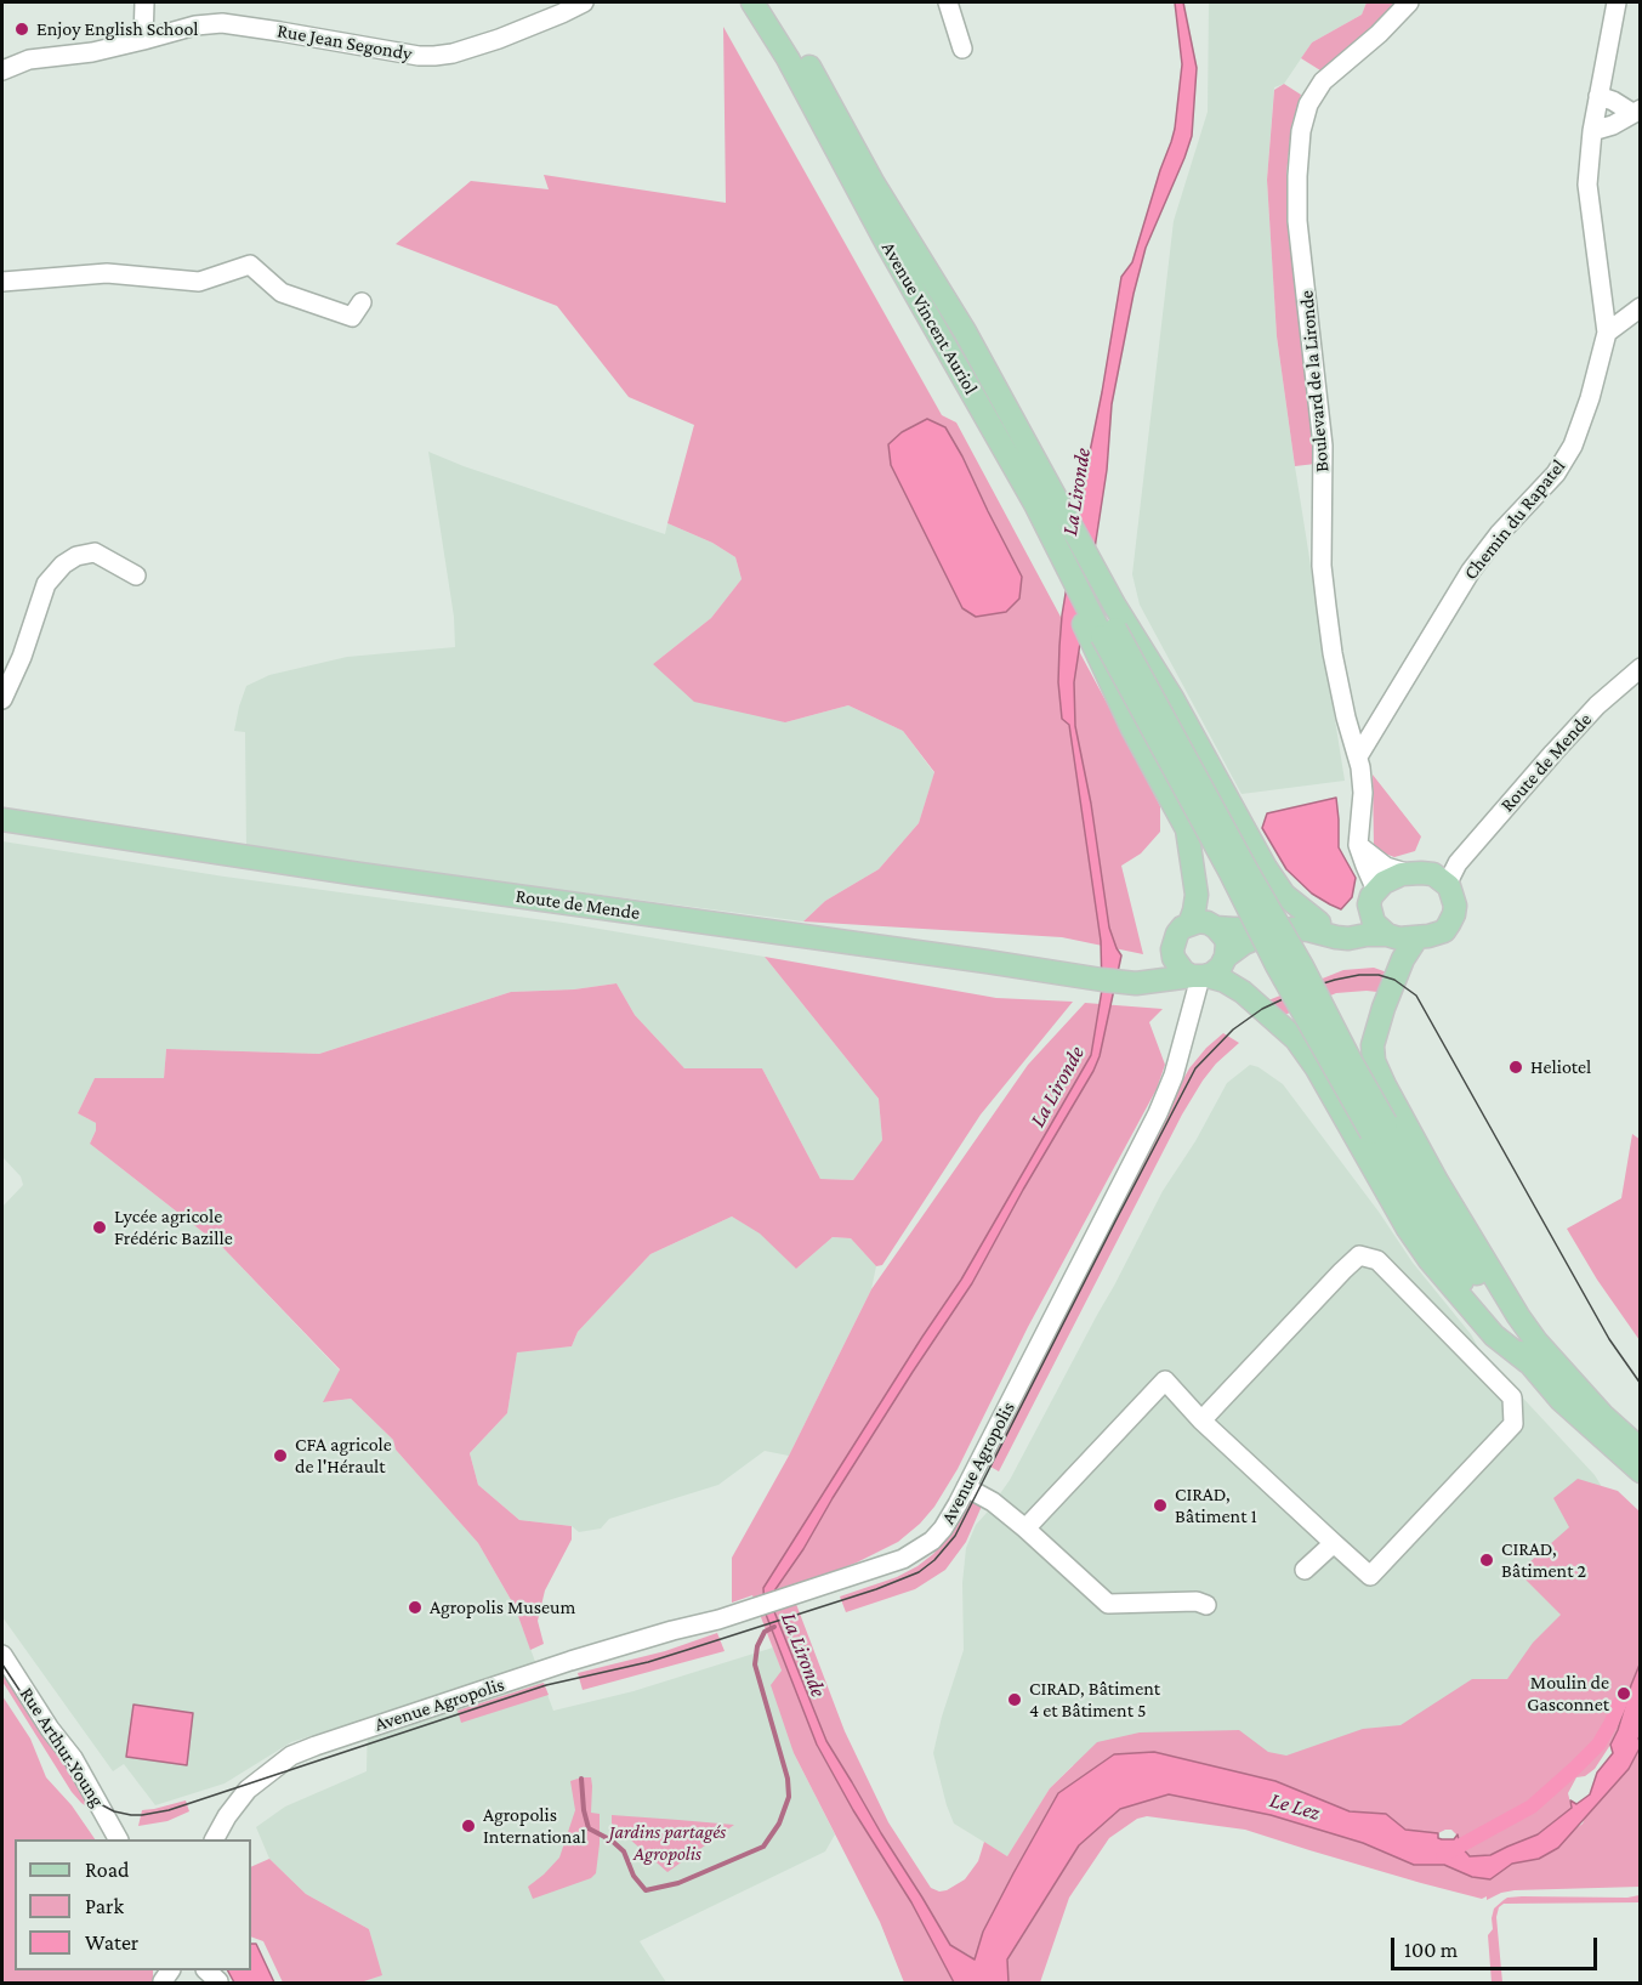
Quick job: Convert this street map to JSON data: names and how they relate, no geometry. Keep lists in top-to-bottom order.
{
  "streets": {
    "main road": ["Avenue Vincent Auriol", "Route de Mende"],
    "street": [
      "Rue Jean Segondy",
      "Boulevard de la Lironde",
      "Chemin du Rapatel",
      "Avenue Agropolis",
      "Rue Arthur Young"
    ]
  },
  "crossings": [
    ["Boulevard de la Lironde", "Chemin du Rapatel"],
    ["Boulevard de la Lironde", "Route de Mende"],
    ["Route de Mende", "Avenue Agropolis"]
  ],
  "water": ["La Lironde", "Le Lez"],
  "parks": ["Jardins partagés Agropolis"],
  "places": [
    "Enjoy English School",
    "Heliotel",
    "Lycée agricole Frédéric Bazille",
    "CFA agricole de l'Hérault",
    "CIRAD, Bâtiment 1",
    "CIRAD, Bâtiment 2",
    "Agropolis Museum",
    "Moulin de Gasconnet",
    "CIRAD, Bâtiment 4 et Bâtiment 5",
    "Agropolis International"
  ],
  "legend": ["Road", "Park", "Water"],
  "scale_bar": "100 m"
}
